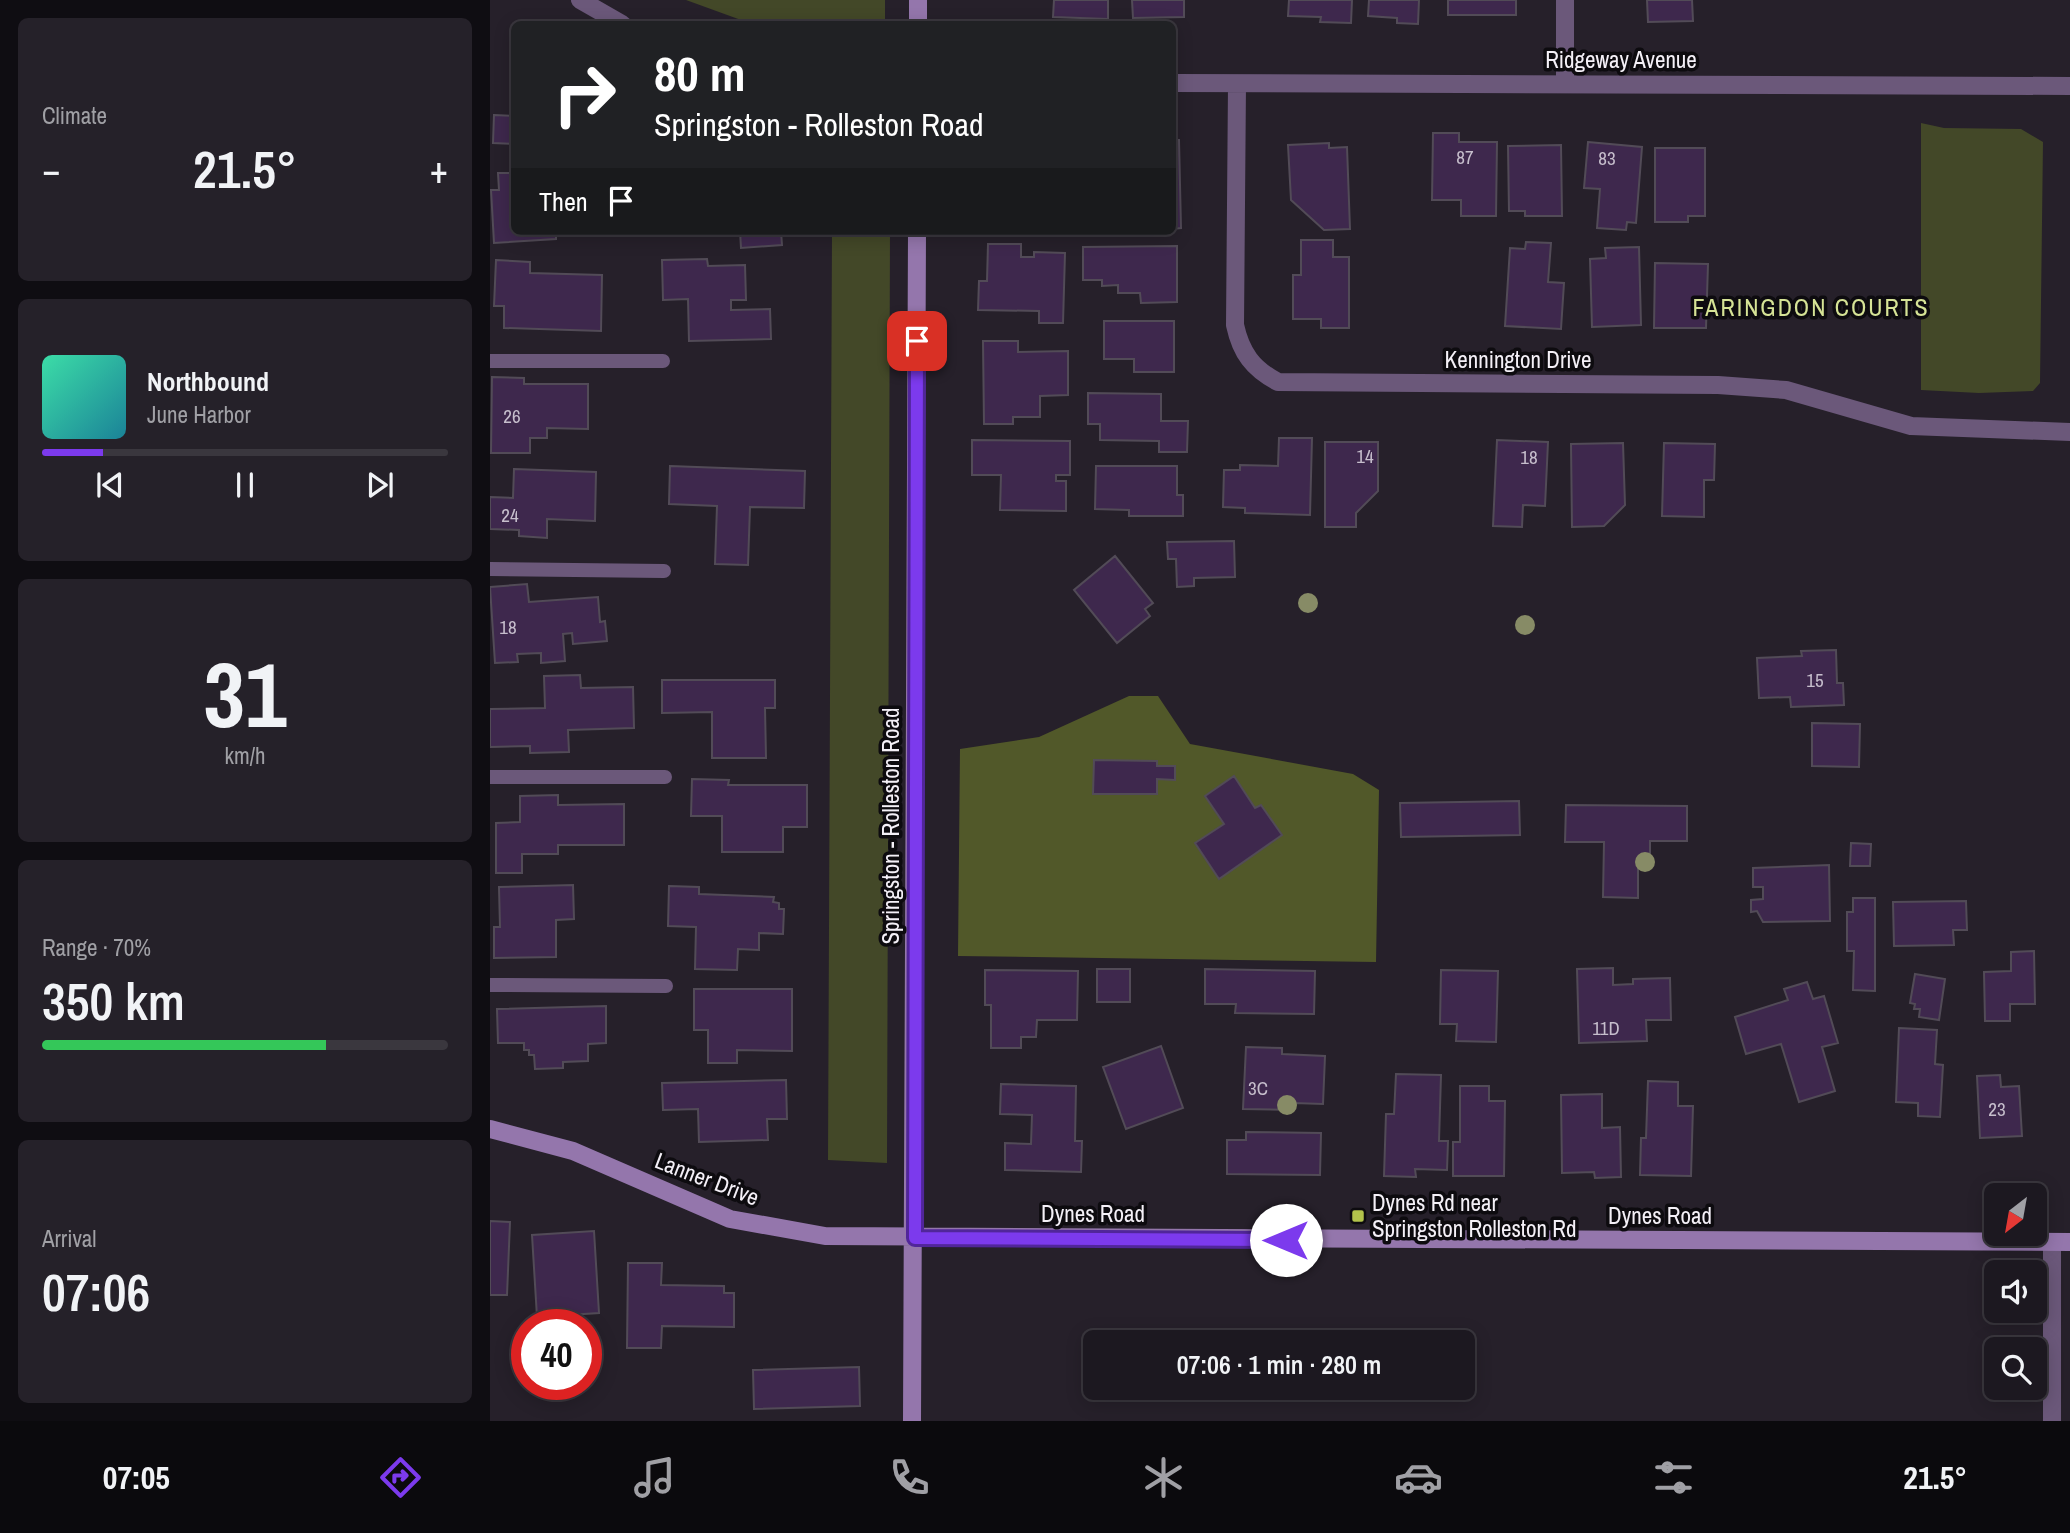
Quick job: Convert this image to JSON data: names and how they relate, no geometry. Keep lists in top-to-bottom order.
{
  "streets": {
    "street": [
      "Ridgeway Avenue",
      "Kennington Drive",
      "Springston - Rolleston Road",
      "Lanner Drive",
      "Dynes Road"
    ]
  },
  "crossings": [
    ["Ridgeway Avenue", "Kennington Drive"],
    ["Springston - Rolleston Road", "Lanner Drive"],
    ["Springston - Rolleston Road", "Dynes Road"],
    ["Lanner Drive", "Dynes Road"]
  ],
  "districts": ["FARINGDON COURTS"],
  "places": {
    "transit": ["Dynes Rd near Springston Rolleston Rd"]
  },
  "house_numbers": [
    "87",
    "83",
    "26",
    "14",
    "18",
    "24",
    "18",
    "15",
    "11D",
    "3C",
    "23"
  ],
  "north": "bottom left",
  "page": {
    "tile": [
      "Climate",
      ["31", "km/h"],
      ["Range · 70%", "350 km"],
      ["Arrival", "07:06"]
    ],
    "turn": ["80 m", "Springston - Rolleston Road"],
    "heat": ["−", "21.5°", "+"],
    "then": "Then",
    "song": ["Northbound", "June Harbor"],
    "limit": "40",
    "trip": "07:06 · 1 min · 280 m",
    "tabs": ["07:05", "21.5°"]
  }
}
